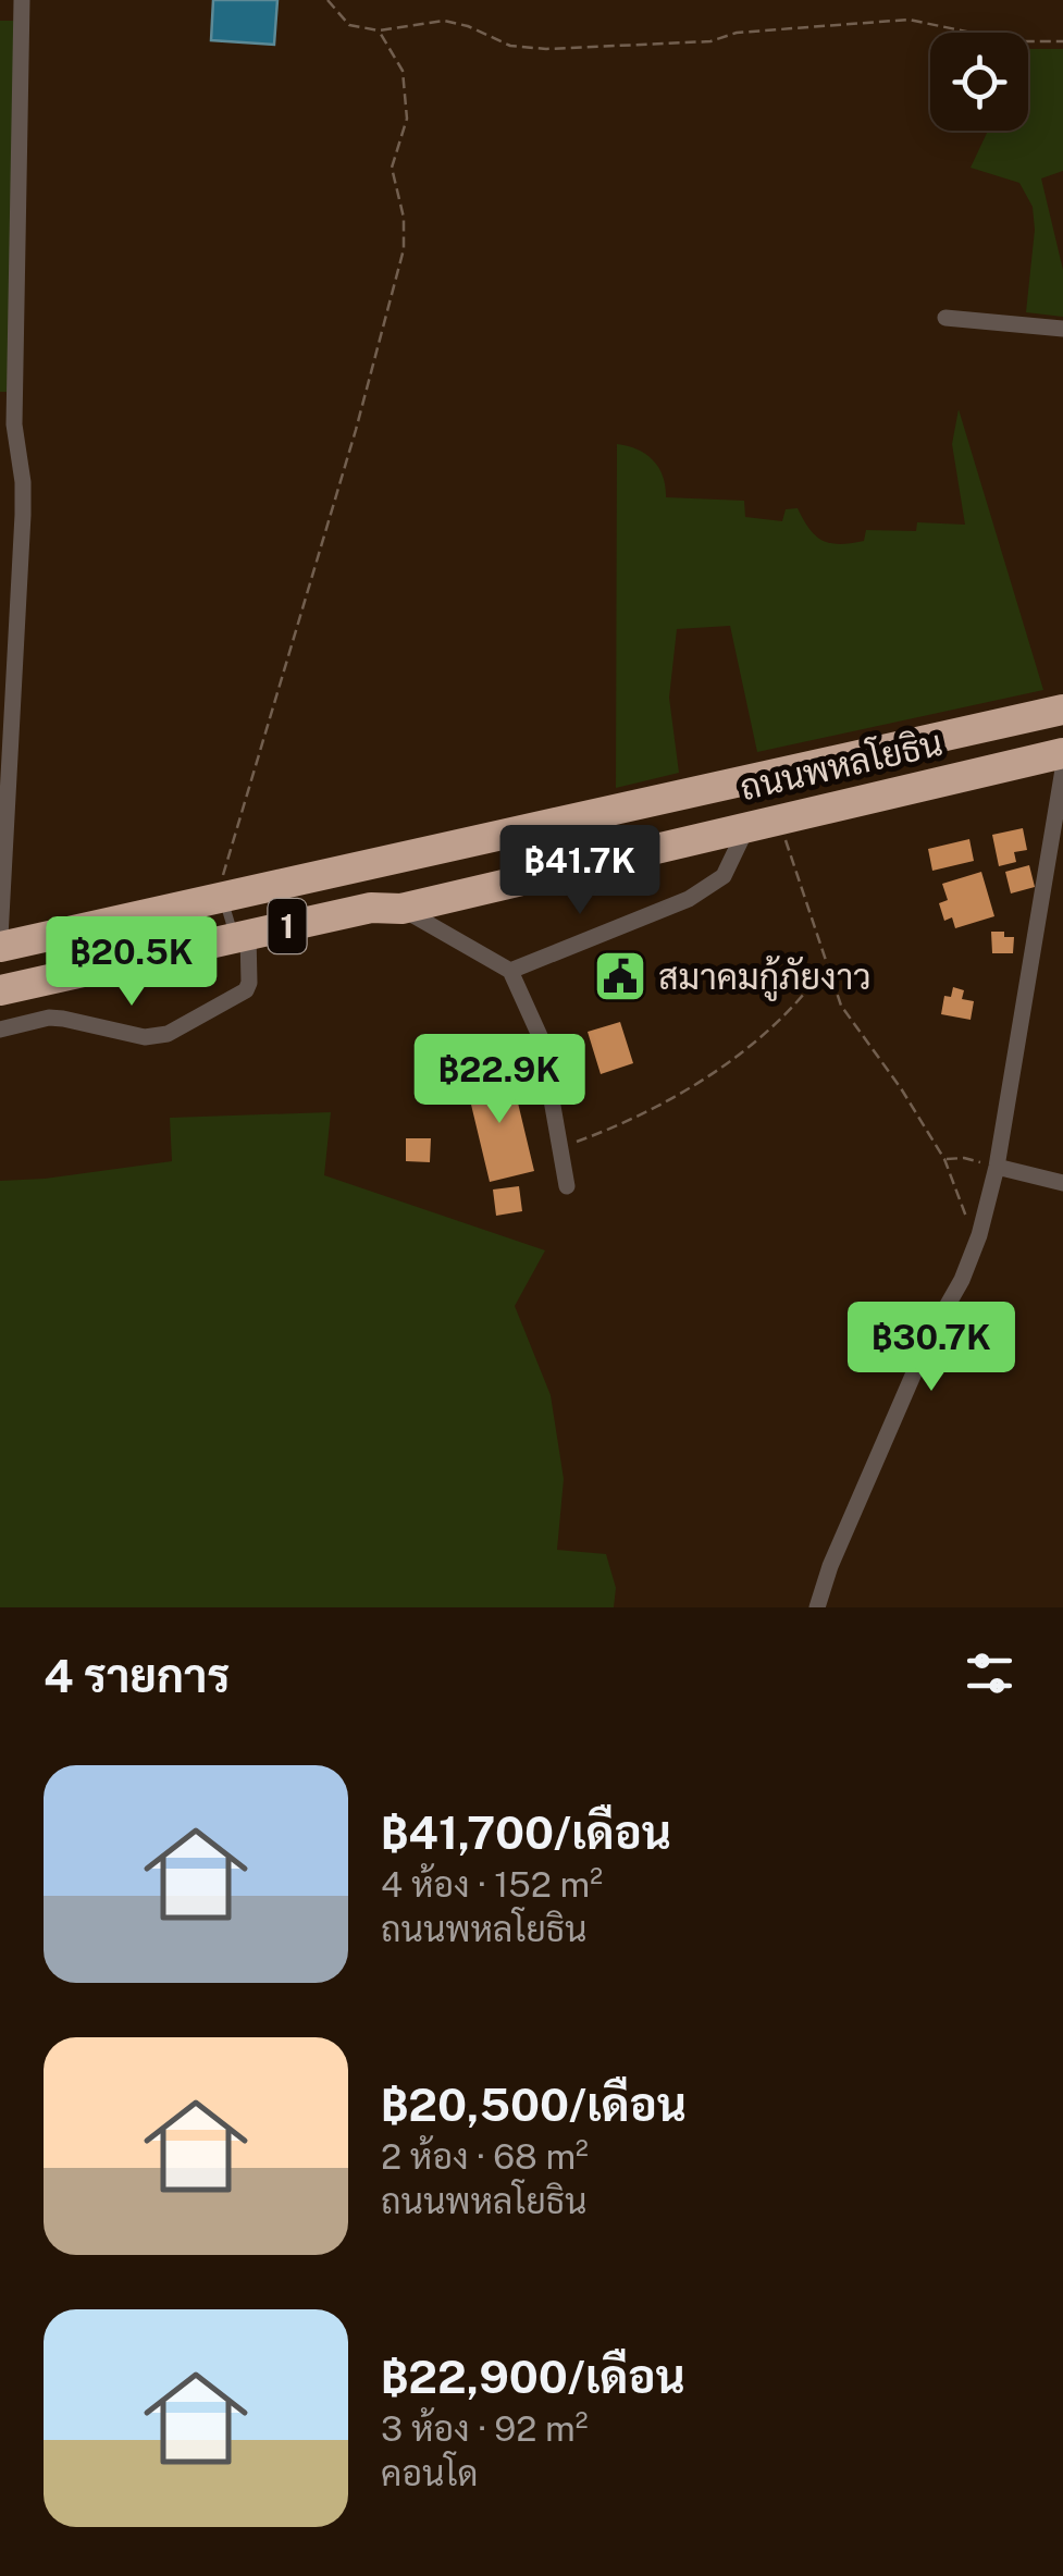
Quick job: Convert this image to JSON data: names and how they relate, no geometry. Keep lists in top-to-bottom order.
{
  "streets": {
    "highway": ["ถนนพหลโยธิน", "1"]
  },
  "places": {
    "public building": ["สมาคมกู้ภัยงาว"]
  },
  "page": {
    "price": [
      "฿41.7K",
      "฿20.5K",
      "฿22.9K",
      "฿30.7K"
    ],
    "heading": "4 รายการ",
    "list": [
      {
        "name": "฿41,700/เดือน",
        "note": "4 ห้อง · 152 m² · ถนนพหลโยธิน"
      },
      {
        "name": "฿20,500/เดือน",
        "note": "2 ห้อง · 68 m² · ถนนพหลโยธิน"
      },
      {
        "name": "฿22,900/เดือน",
        "note": "3 ห้อง · 92 m² · คอนโด"
      }
    ]
  }
}
